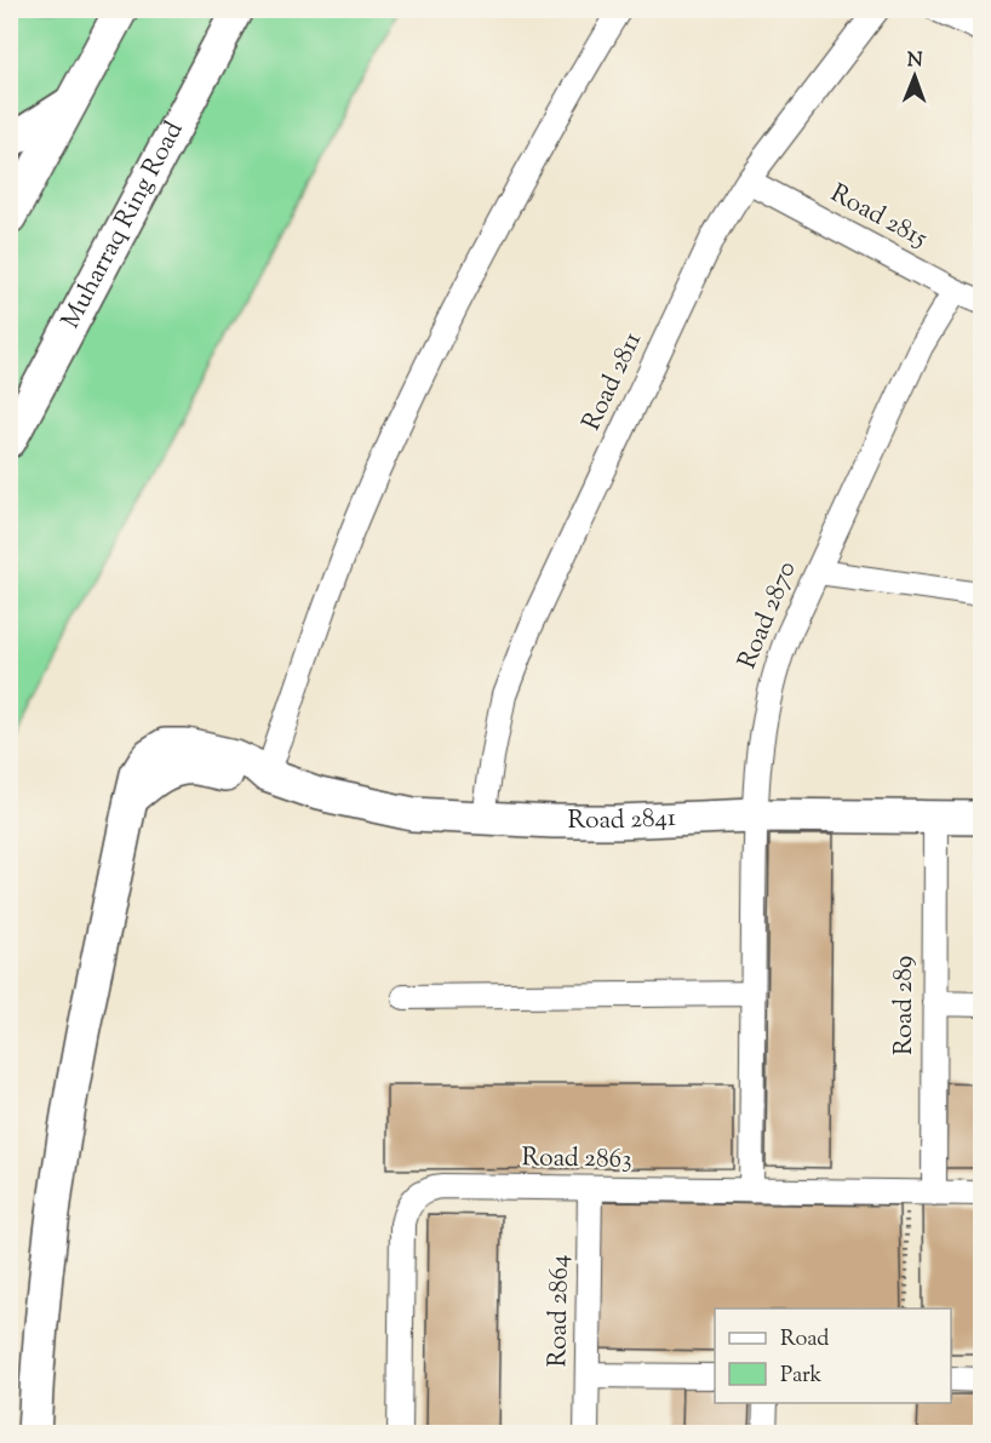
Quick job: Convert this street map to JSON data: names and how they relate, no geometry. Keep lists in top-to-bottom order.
{
  "streets": {
    "street": [
      "Road 2815",
      "Muharraq Ring Road",
      "Road 2811",
      "Road 2870",
      "Road 2841",
      "Road 289",
      "Road 2863",
      "Road 2864"
    ]
  },
  "crossings": [
    ["Road 2815", "Road 2811"],
    ["Road 2815", "Road 2870"],
    ["Road 2811", "Road 2841"],
    ["Road 2870", "Road 2841"],
    ["Road 2870", "Road 2863"],
    ["Road 2841", "Road 289"],
    ["Road 289", "Road 2863"],
    ["Road 2863", "Road 2864"]
  ],
  "legend": ["Road", "Park"],
  "north": "top"
}
